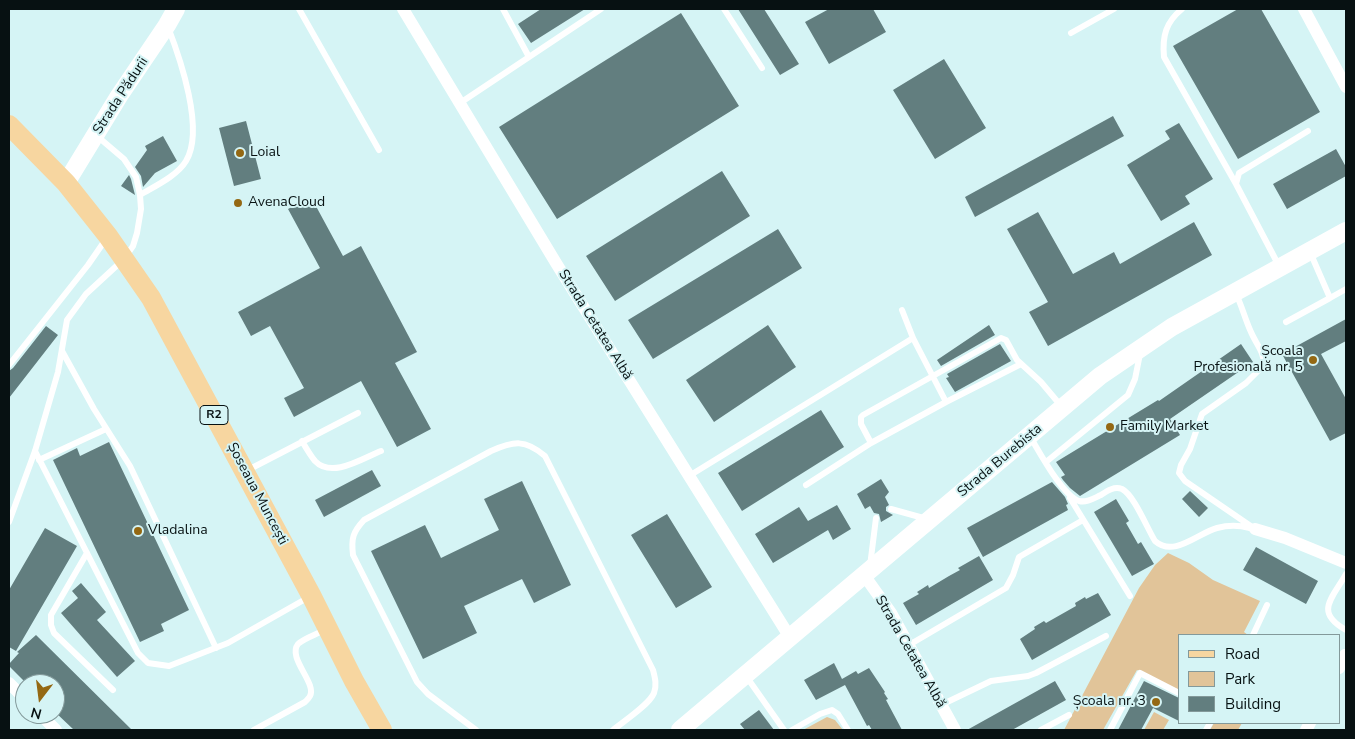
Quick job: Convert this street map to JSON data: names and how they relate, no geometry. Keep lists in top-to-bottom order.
{
  "streets": {
    "main road": [
      "Strada Pădurii",
      "R2",
      "Strada Burebista",
      "Șoseaua Muncești"
    ],
    "street": ["Strada Cetatea Albă"]
  },
  "crossings": [
    ["Strada Pădurii", "Șoseaua Muncești"],
    ["Strada Cetatea Albă", "Strada Burebista"]
  ],
  "places": [
    "Loial",
    "AvenaCloud",
    "Școala Profesională nr. 5",
    "Family Market",
    "Vladalina",
    "Școala nr. 3"
  ],
  "legend": ["Road", "Park", "Building"],
  "north": "bottom"
}
